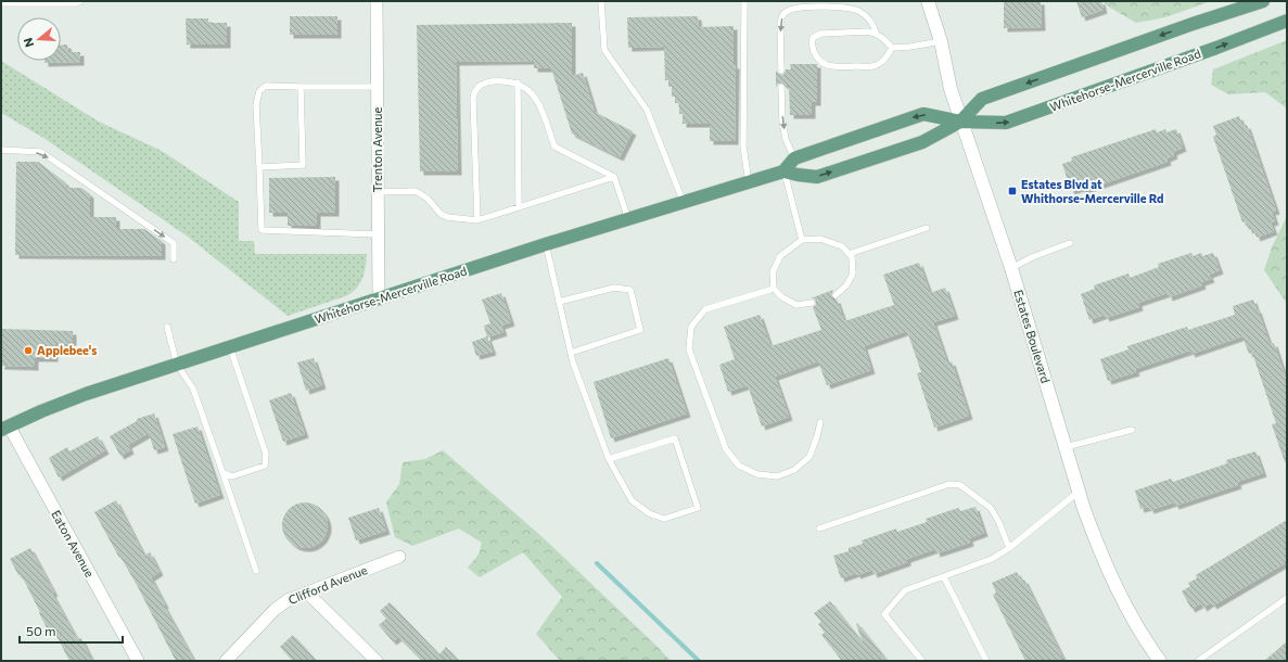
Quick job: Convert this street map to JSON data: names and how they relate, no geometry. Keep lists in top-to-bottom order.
{
  "streets": {
    "main road": ["Whitehorse-Mercerville Road"],
    "street": [
      "Trenton Avenue",
      "Estates Boulevard",
      "Eaton Avenue",
      "Clifford Avenue"
    ]
  },
  "crossings": [
    ["Whitehorse-Mercerville Road", "Trenton Avenue"],
    ["Whitehorse-Mercerville Road", "Estates Boulevard"],
    ["Whitehorse-Mercerville Road", "Eaton Avenue"]
  ],
  "places": {
    "transit": ["Estates Blvd at Whithorse-Mercerville Rd"],
    "other": ["Applebee's"]
  },
  "scale_bar": "50 m",
  "north": "left"
}
